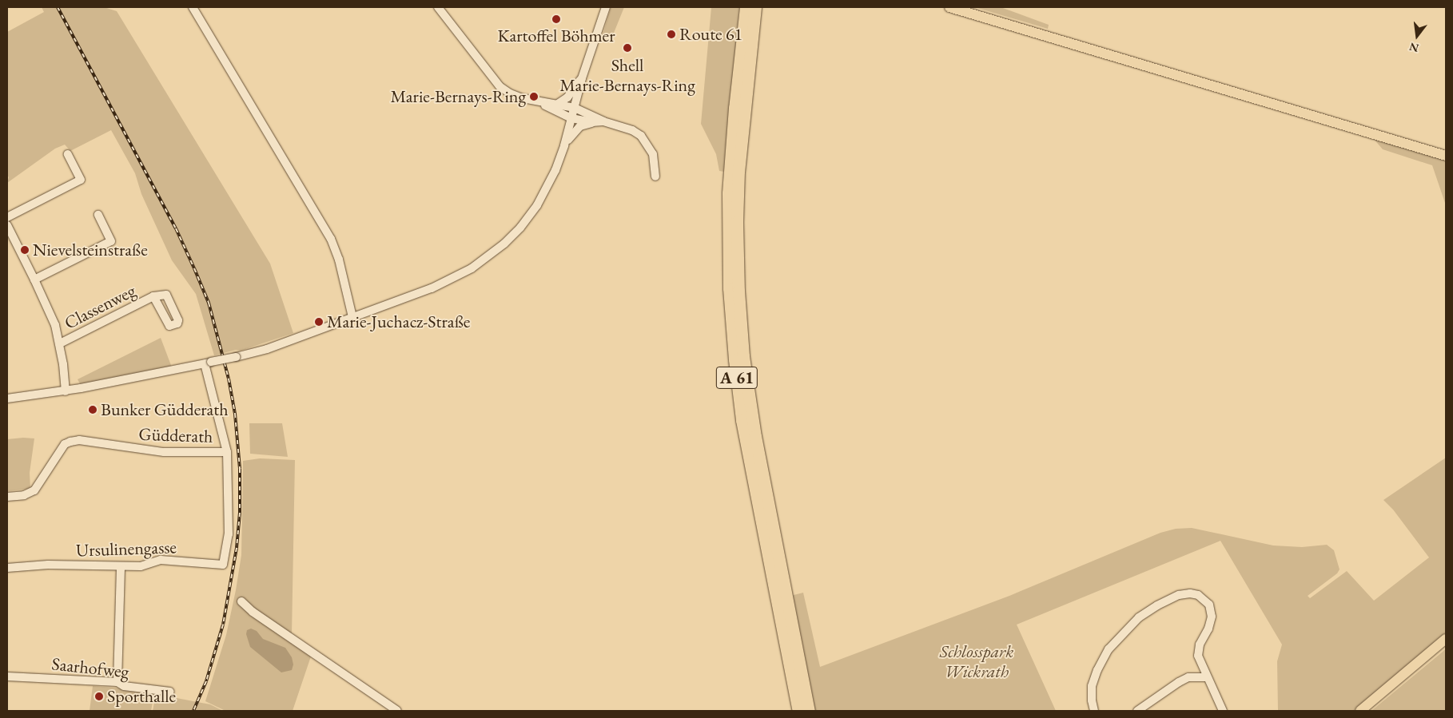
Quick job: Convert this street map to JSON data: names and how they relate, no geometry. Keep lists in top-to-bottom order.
{
  "streets": {
    "highway": ["A 61"],
    "street": [
      "Classenweg",
      "Güdderath",
      "Ursulinengasse",
      "Saarhofweg"
    ]
  },
  "crossings": [
    ["Güdderath", "Ursulinengasse"]
  ],
  "parks": ["Schlosspark Wickrath"],
  "places": [
    "Kartoffel Böhmer",
    "Route 61",
    "Shell Marie-Bernays-Ring",
    "Marie-Bernays-Ring",
    "Nievelsteinstraße",
    "Marie-Juchacz-Straße",
    "Bunker Güdderath",
    "Sporthalle"
  ],
  "north": "bottom"
}
